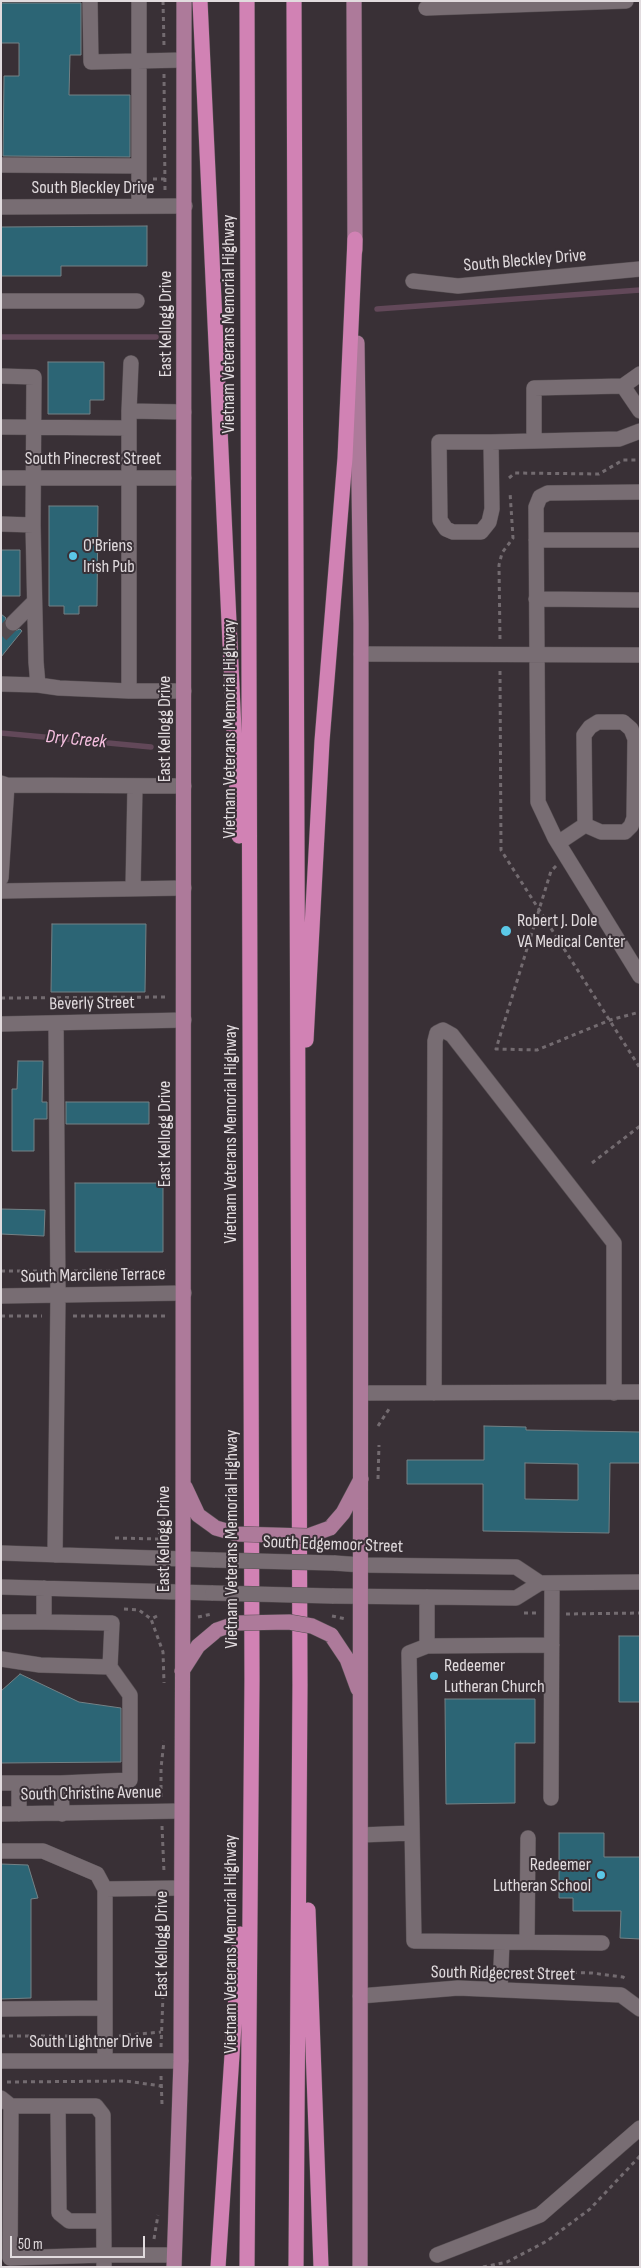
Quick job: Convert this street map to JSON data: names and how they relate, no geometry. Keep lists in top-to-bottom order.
{
  "streets": {
    "highway": ["Vietnam Veterans Memorial Highway"],
    "main road": ["East Kellogg Drive"],
    "street": [
      "South Bleckley Drive",
      "South Pinecrest Street",
      "Beverly Street",
      "South Marcilene Terrace",
      "South Edgemoor Street",
      "South Christine Avenue",
      "South Ridgecrest Street",
      "South Lightner Drive"
    ]
  },
  "crossings": [
    ["South Bleckley Drive", "East Kellogg Drive"],
    ["East Kellogg Drive", "South Pinecrest Street"],
    ["East Kellogg Drive", "Beverly Street"],
    ["East Kellogg Drive", "South Marcilene Terrace"],
    ["East Kellogg Drive", "South Edgemoor Street"],
    ["East Kellogg Drive", "South Christine Avenue"],
    ["East Kellogg Drive", "South Lightner Drive"]
  ],
  "water": ["Dry Creek"],
  "places": [
    "O'Briens Irish Pub",
    "Robert J. Dole VA Medical Center",
    "Redeemer Lutheran Church",
    "Redeemer Lutheran School"
  ],
  "scale_bar": "50 m"
}
